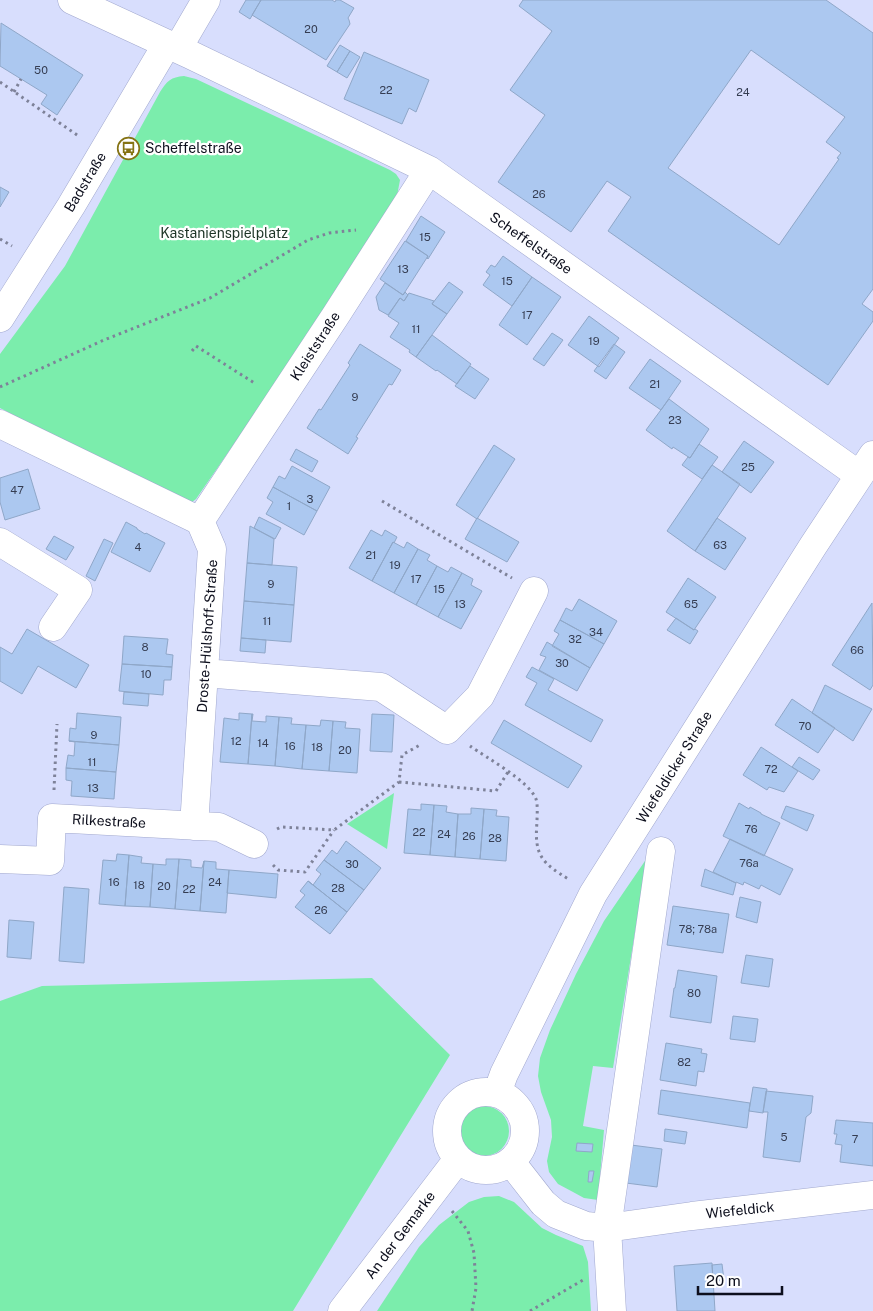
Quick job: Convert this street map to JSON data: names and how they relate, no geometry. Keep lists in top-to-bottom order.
{
  "streets": {
    "street": [
      "Badstraße",
      "Scheffelstraße",
      "Kleiststraße",
      "Droste-Hülshoff-Straße",
      "Wiefeldicker Straße",
      "Rilkestraße",
      "Wiefeldick",
      "An der Gemarke"
    ]
  },
  "crossings": [
    ["Badstraße", "Scheffelstraße"],
    ["Scheffelstraße", "Kleiststraße"],
    ["Scheffelstraße", "Wiefeldicker Straße"],
    ["Kleiststraße", "Droste-Hülshoff-Straße"],
    ["Droste-Hülshoff-Straße", "Rilkestraße"],
    ["Wiefeldicker Straße", "An der Gemarke"]
  ],
  "parks": ["Kastanienspielplatz"],
  "places": {
    "bus stop": ["Scheffelstraße"]
  },
  "house_numbers": [
    "20",
    "50",
    "22",
    "24",
    "26",
    "15",
    "13",
    "15",
    "17",
    "11",
    "19",
    "21",
    "9",
    "23",
    "25",
    "47",
    "3",
    "1",
    "63",
    "4",
    "21",
    "19",
    "17",
    "9",
    "15",
    "13",
    "65",
    "11",
    "34",
    "32",
    "8",
    "66",
    "30",
    "10",
    "70",
    "9",
    "12",
    "14",
    "16",
    "18",
    "20",
    "11",
    "72",
    "13",
    "76",
    "22",
    "24",
    "26",
    "28",
    "76a",
    "30",
    "16",
    "24",
    "18",
    "20",
    "28",
    "22",
    "26",
    "78; 78a",
    "80",
    "82",
    "5",
    "7"
  ],
  "scale_bar": "20 m"
}
